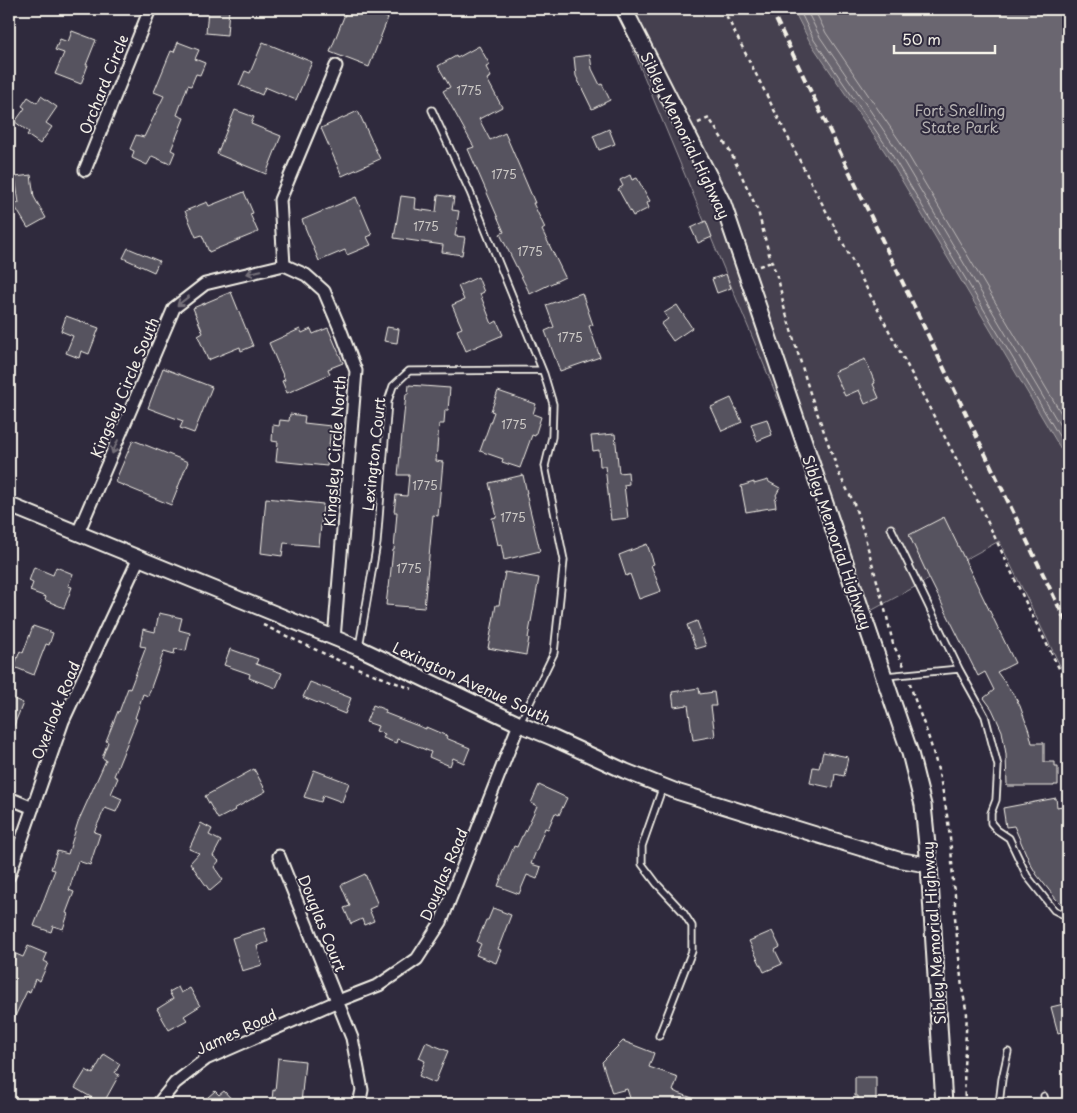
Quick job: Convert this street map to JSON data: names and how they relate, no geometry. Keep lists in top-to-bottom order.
{
  "streets": {
    "main road": ["Sibley Memorial Highway"],
    "street": [
      "Orchard Circle",
      "Kingsley Circle South",
      "Kingsley Circle North",
      "Lexington Avenue South",
      "Overlook Road",
      "Douglas Road",
      "Douglas Court",
      "James Road"
    ],
    "lane": ["Lexington Court"]
  },
  "crossings": [
    ["Sibley Memorial Highway", "Lexington Avenue South"],
    ["Kingsley Circle South", "Kingsley Circle North"],
    ["Kingsley Circle South", "Lexington Avenue South"],
    ["Kingsley Circle North", "Lexington Avenue South"],
    ["Lexington Court", "Lexington Avenue South"],
    ["Lexington Avenue South", "Overlook Road"],
    ["Lexington Avenue South", "Douglas Road"],
    ["Douglas Road", "Douglas Court"],
    ["Douglas Road", "James Road"],
    ["Douglas Court", "James Road"]
  ],
  "one_way": ["Kingsley Circle South"],
  "parks": ["Fort Snelling State Park"],
  "house_numbers": [
    "1775",
    "1775",
    "1775",
    "1775",
    "1775",
    "1775",
    "1775",
    "1775",
    "1775"
  ],
  "scale_bar": "50 m"
}
